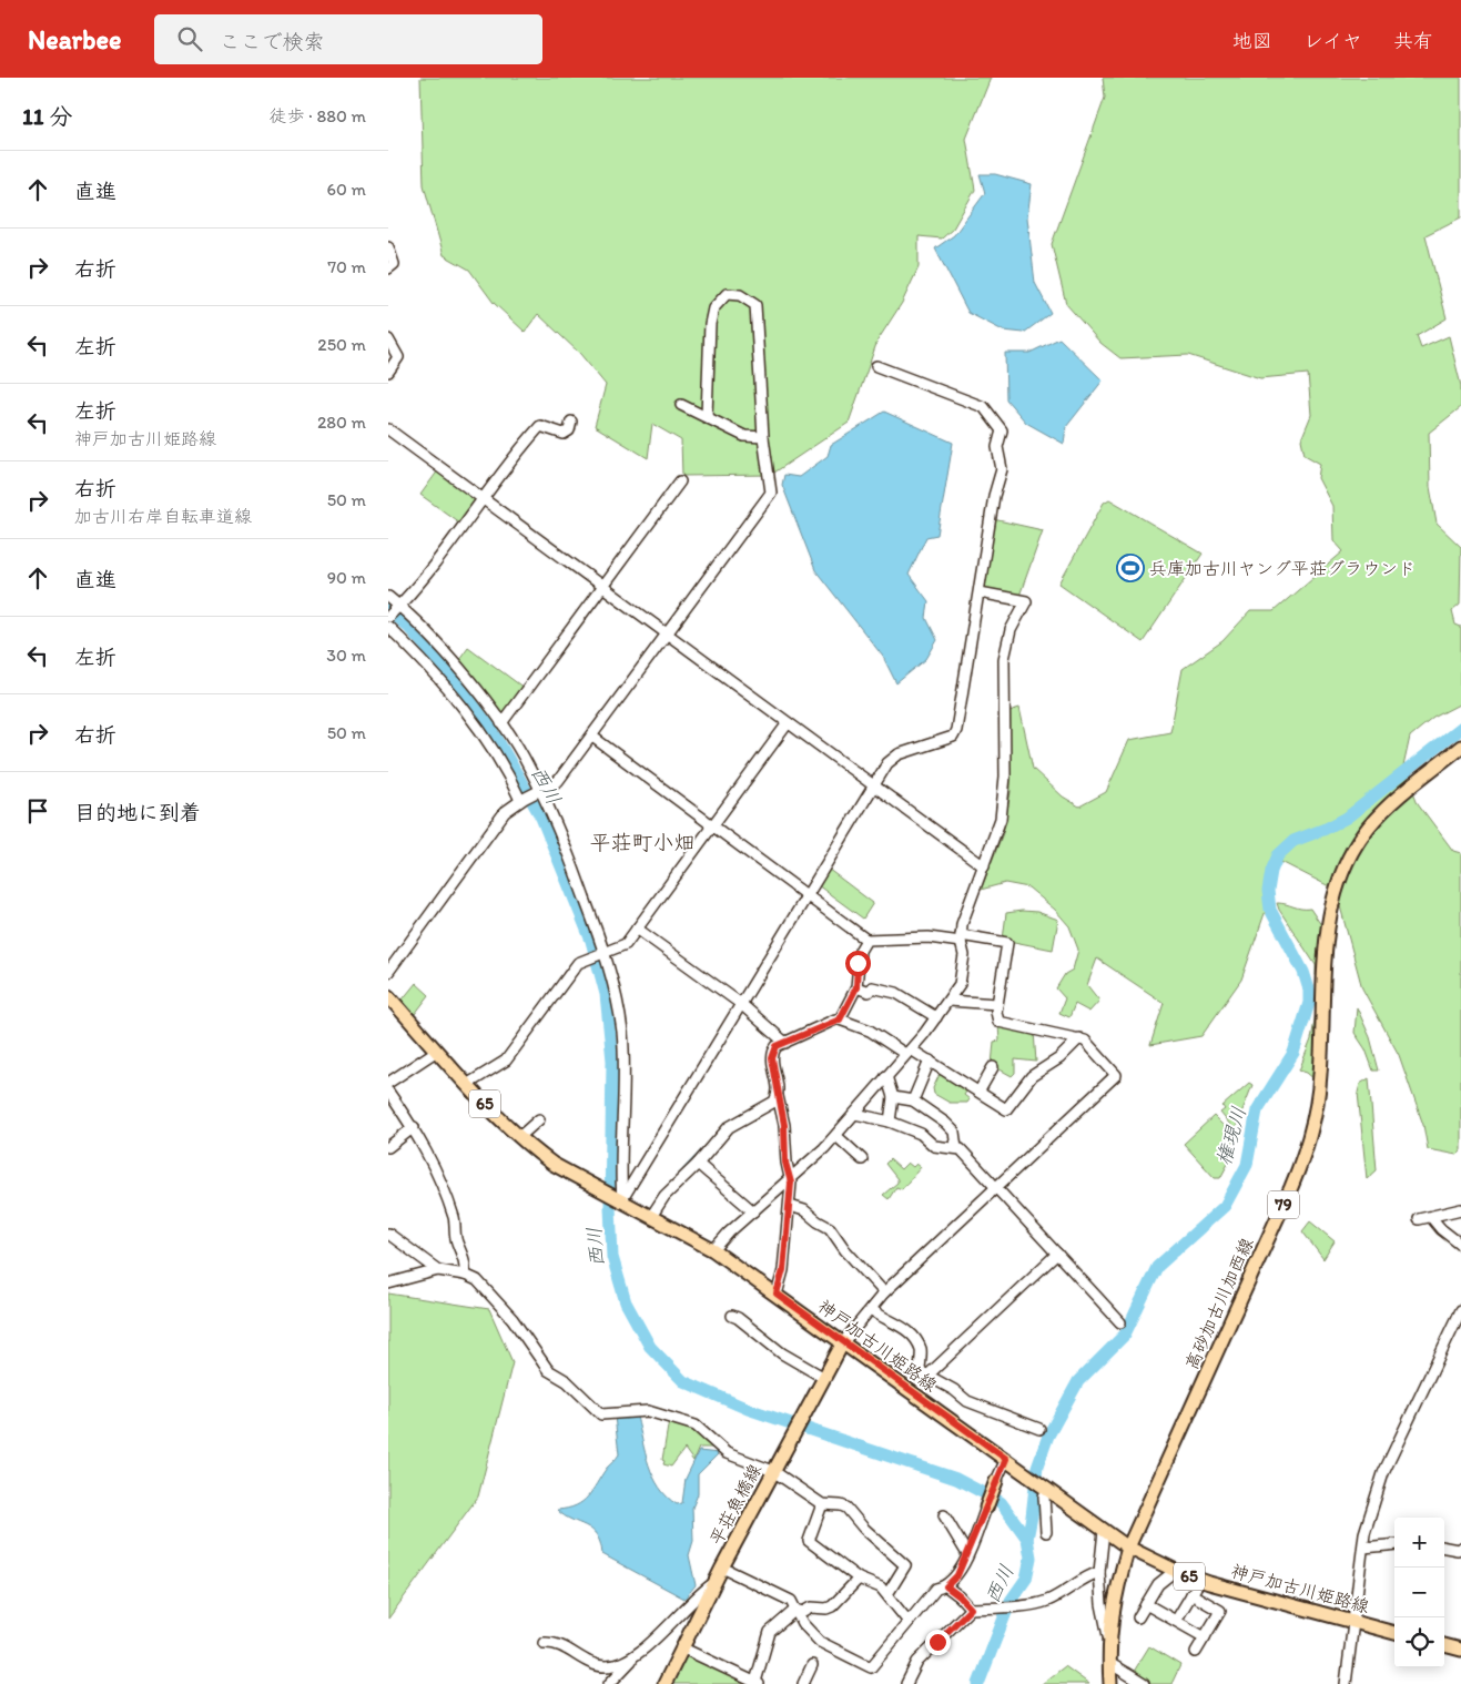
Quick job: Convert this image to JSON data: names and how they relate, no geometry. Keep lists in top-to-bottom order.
{
  "streets": {
    "main road": [
      "65",
      "79",
      "高砂加古川加西線",
      "神戸加古川姫路線",
      "平荘魚橋線"
    ]
  },
  "crossings": [
    ["高砂加古川加西線", "神戸加古川姫路線"],
    ["神戸加古川姫路線", "平荘魚橋線"]
  ],
  "districts": ["平荘町小畑"],
  "water": ["西川", "権現川"],
  "places": {
    "sports": ["兵庫加古川ヤング平荘グラウンド"]
  },
  "page": {
    "header": "Nearbee",
    "search": "ここで検索",
    "nav": ["地図", "レイヤ", "共有"],
    "heading": ["11 分", "徒歩 · 880 m"],
    "list": [
      ["直進", "60 m"],
      ["右折", "70 m"],
      ["左折", "250 m"],
      ["左折", "神戸加古川姫路線", "280 m"],
      ["右折", "加古川右岸自転車道線", "50 m"],
      ["直進", "90 m"],
      ["左折", "30 m"],
      ["右折", "50 m"],
      "目的地に到着"
    ],
    "map_buttons": ["+", "−"]
  }
}
